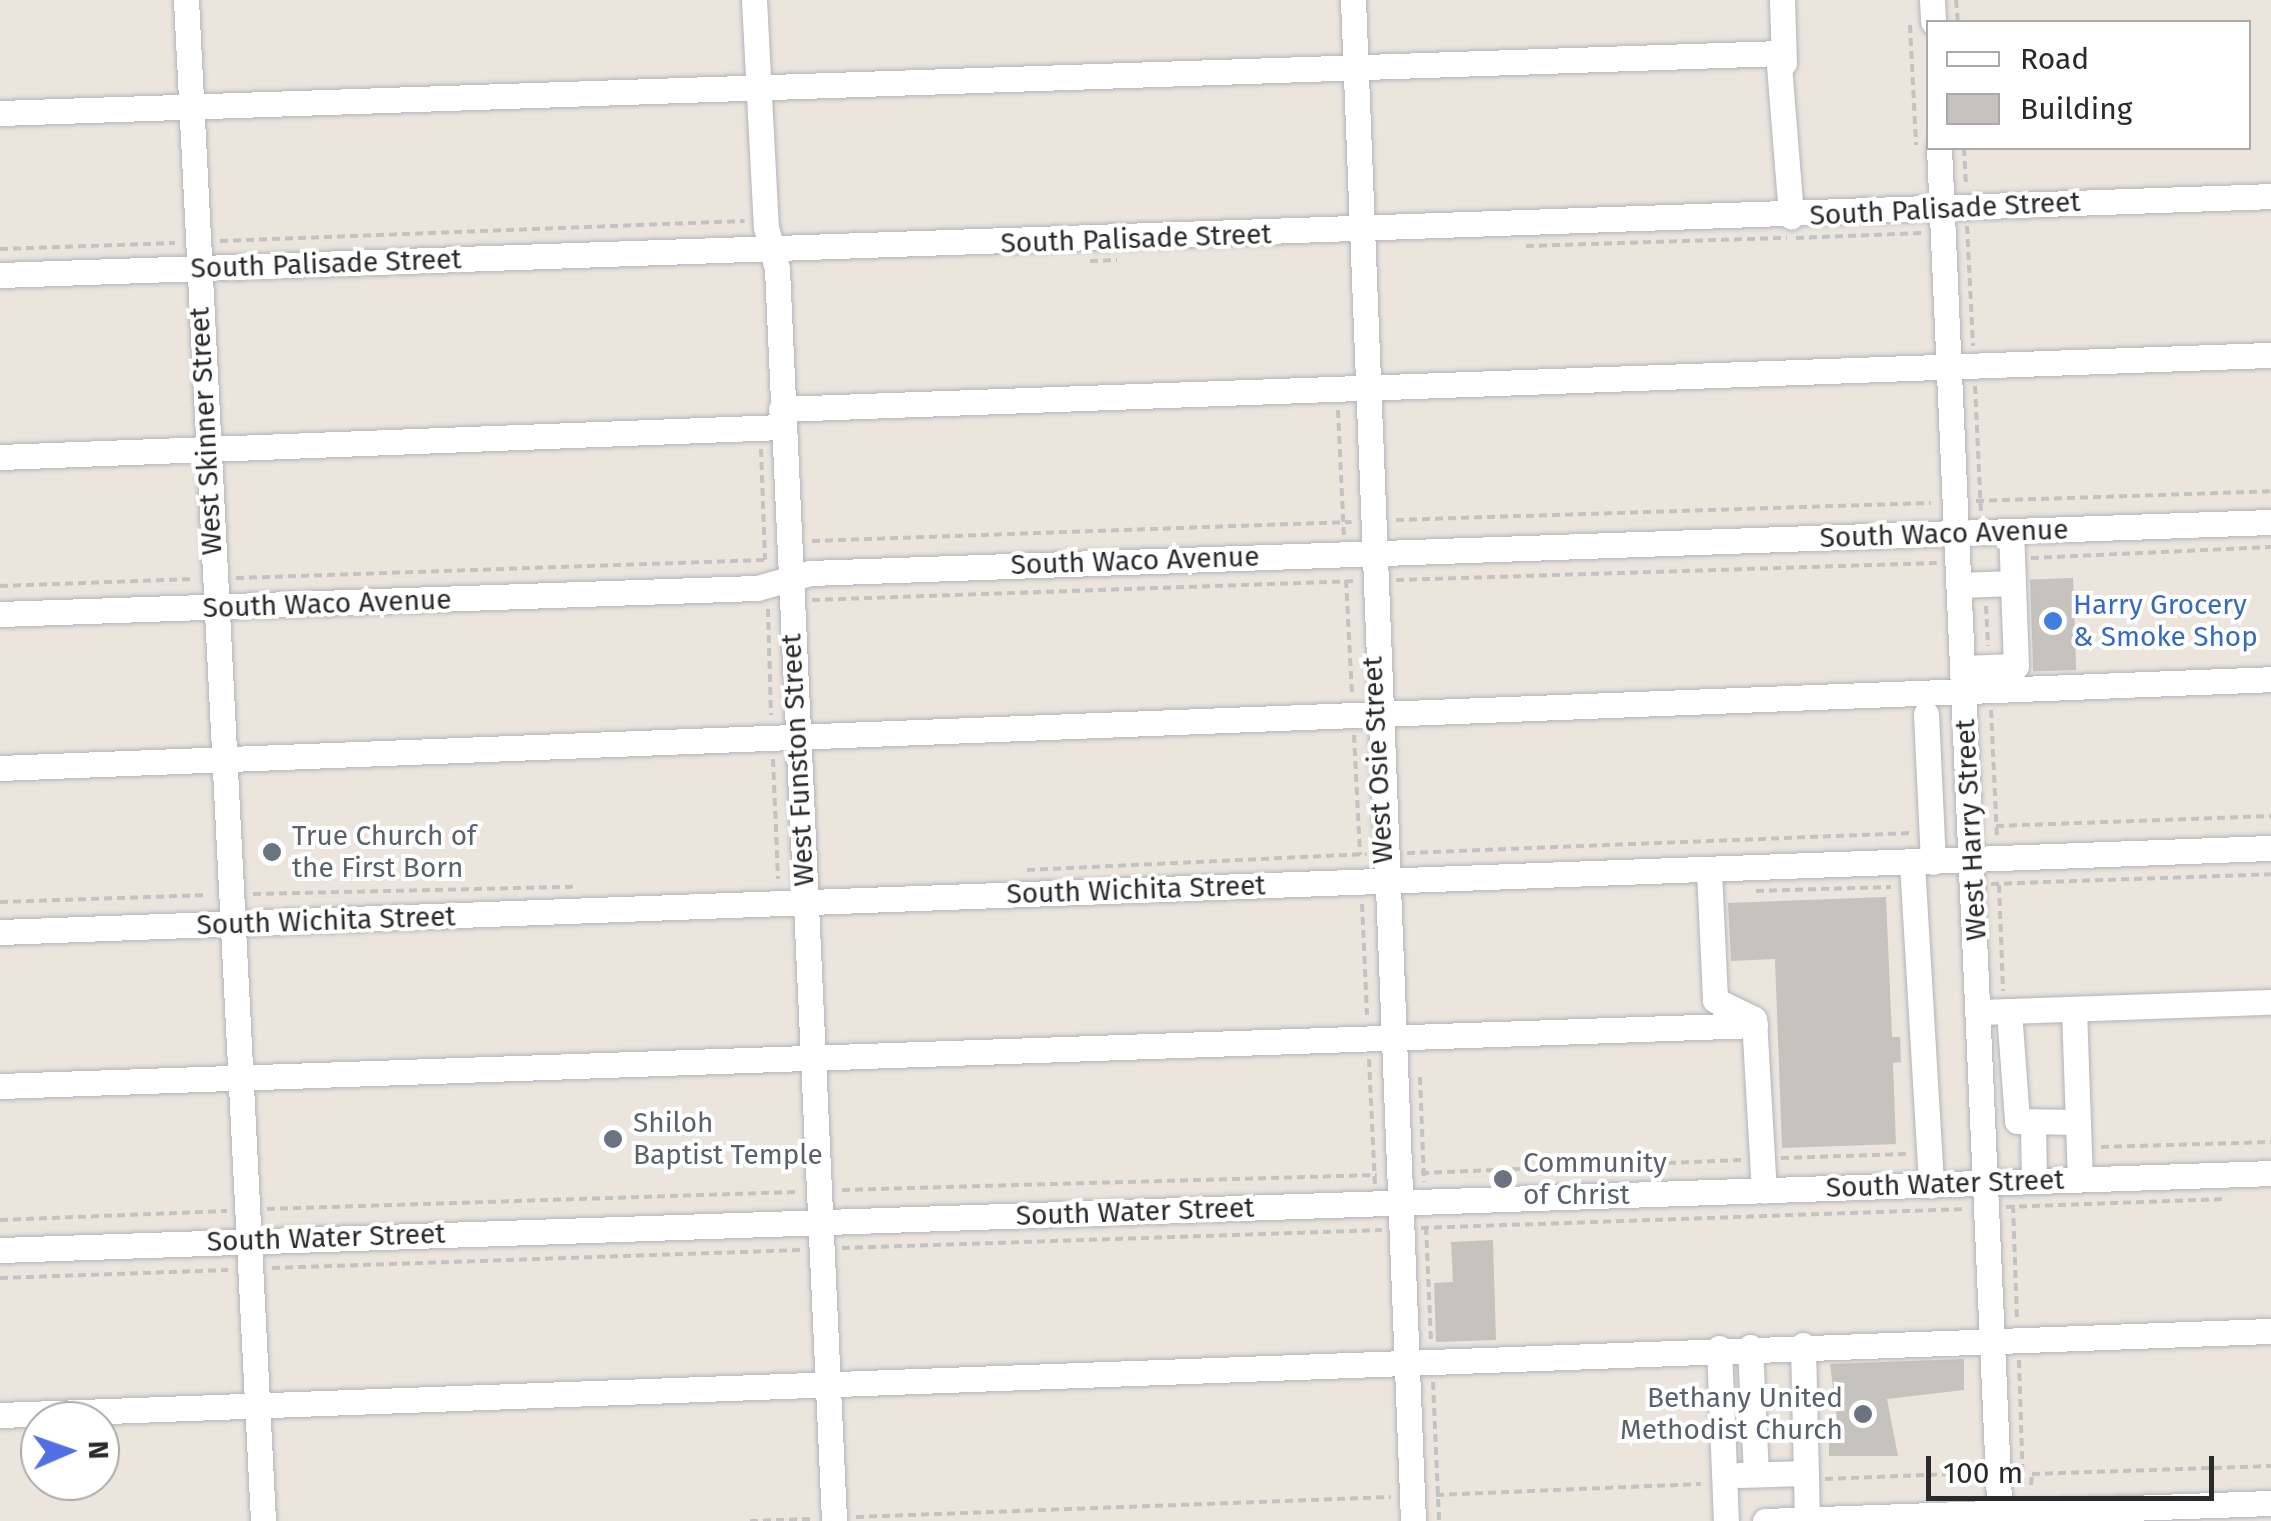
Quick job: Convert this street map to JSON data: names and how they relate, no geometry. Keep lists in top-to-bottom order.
{
  "streets": {
    "street": [
      "South Palisade Street",
      "West Skinner Street",
      "South Waco Avenue",
      "West Funston Street",
      "West Osie Street",
      "West Harry Street",
      "South Wichita Street",
      "South Water Street"
    ]
  },
  "crossings": [
    ["South Palisade Street", "West Skinner Street"],
    ["South Palisade Street", "West Funston Street"],
    ["South Palisade Street", "West Osie Street"],
    ["South Palisade Street", "West Harry Street"],
    ["West Skinner Street", "South Waco Avenue"],
    ["West Skinner Street", "South Wichita Street"],
    ["West Skinner Street", "South Water Street"],
    ["South Waco Avenue", "West Funston Street"],
    ["South Waco Avenue", "West Osie Street"],
    ["South Waco Avenue", "West Harry Street"],
    ["West Funston Street", "South Wichita Street"],
    ["West Funston Street", "South Water Street"],
    ["West Osie Street", "South Wichita Street"],
    ["West Osie Street", "South Water Street"],
    ["West Harry Street", "South Wichita Street"],
    ["West Harry Street", "South Water Street"]
  ],
  "places": [
    "Harry Grocery & Smoke Shop",
    "True Church of the First Born",
    "Shiloh Baptist Temple",
    "Community of Christ",
    "Bethany United Methodist Church"
  ],
  "legend": ["Road", "Building"],
  "scale_bar": "100 m",
  "north": "right"
}
